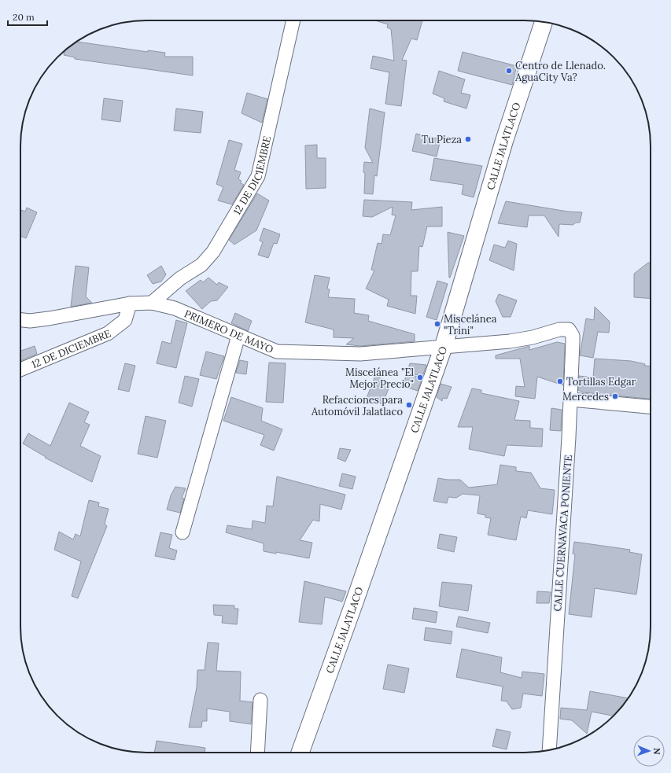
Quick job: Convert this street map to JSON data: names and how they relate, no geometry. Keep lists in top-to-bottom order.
{
  "streets": {
    "main road": ["CALLE JALATLACO"],
    "street": ["12 DE DICIEMBRE", "PRIMERO DE MAYO", "CALLE CUERNAVACA PONIENTE"]
  },
  "crossings": [
    ["CALLE JALATLACO", "PRIMERO DE MAYO"],
    ["12 DE DICIEMBRE", "PRIMERO DE MAYO"],
    ["PRIMERO DE MAYO", "CALLE CUERNAVACA PONIENTE"]
  ],
  "places": [
    "Centro de Llenado. AguaCity Va?",
    "Tu Pieza",
    "Miscelánea \"Trini\"",
    "Miscelánea \"El Mejor Precio\"",
    "Tortillas Edgar",
    "Mercedes",
    "Refacciones para Automóvil Jalatlaco"
  ],
  "scale_bar": "20 m",
  "north": "right"
}
